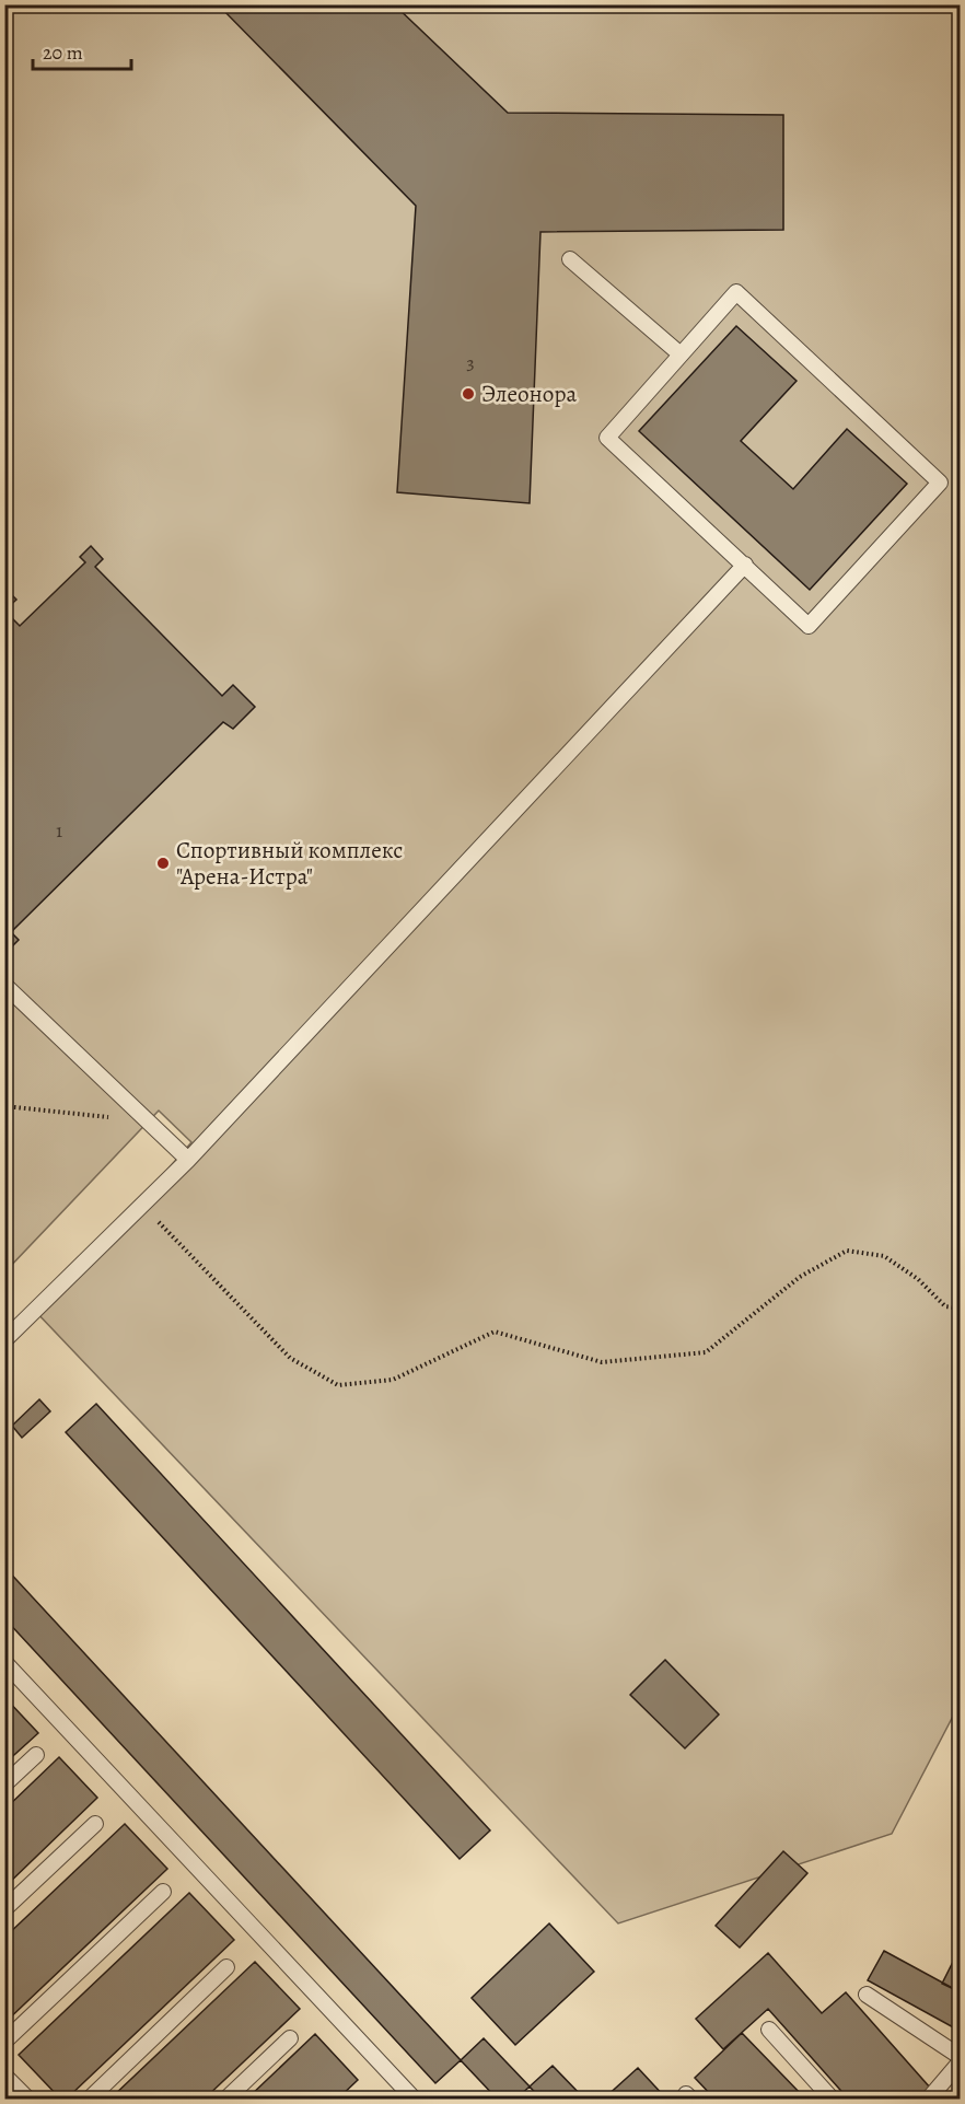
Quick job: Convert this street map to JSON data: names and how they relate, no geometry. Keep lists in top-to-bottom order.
{
  "places": ["Элеонора", "Спортивный комплекс \"Арена-Истра\""],
  "house_numbers": ["3", "1"],
  "scale_bar": "20 m"
}
